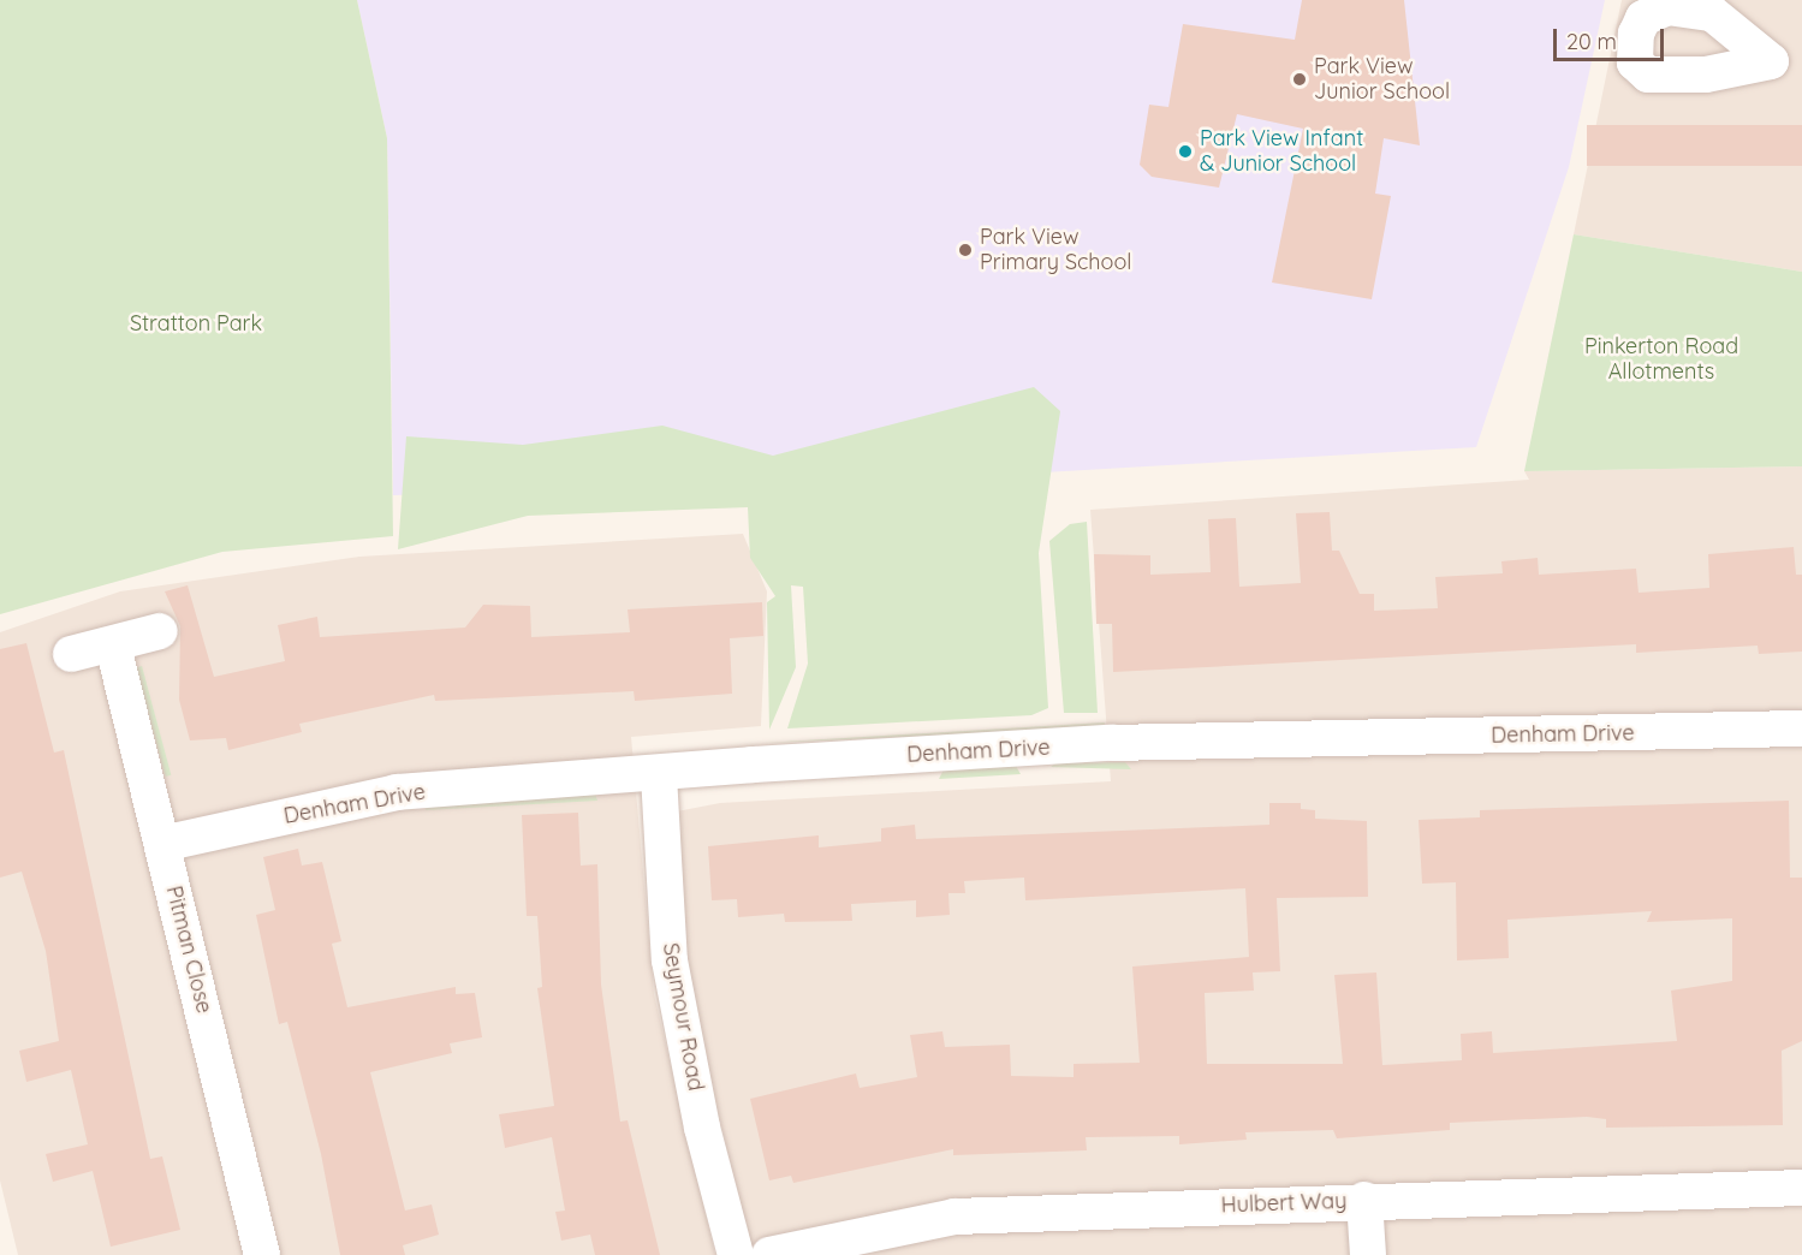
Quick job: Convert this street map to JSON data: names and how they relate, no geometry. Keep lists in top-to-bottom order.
{
  "streets": {
    "street": [
      "Denham Drive",
      "Pitman Close",
      "Seymour Road",
      "Hulbert Way"
    ]
  },
  "crossings": [
    ["Denham Drive", "Pitman Close"],
    ["Denham Drive", "Seymour Road"]
  ],
  "parks": ["Stratton Park", "Pinkerton Road Allotments"],
  "places": ["Park View Junior School", "Park View Infant & Junior School", "Park View Primary School"],
  "scale_bar": "20 m"
}
